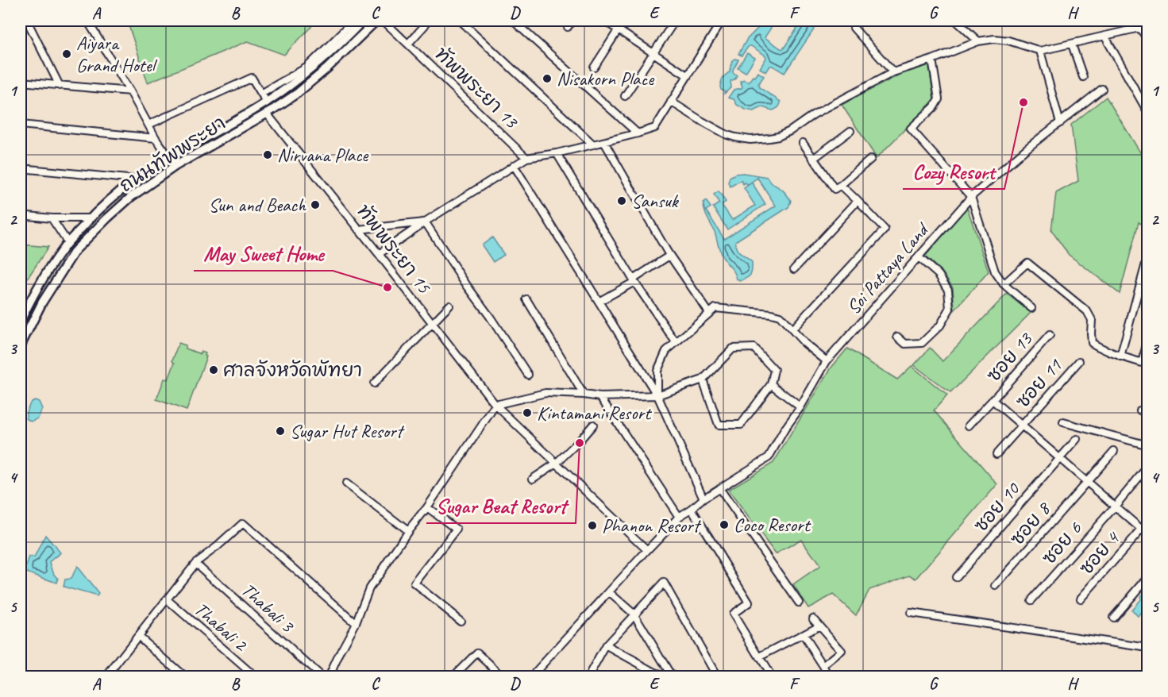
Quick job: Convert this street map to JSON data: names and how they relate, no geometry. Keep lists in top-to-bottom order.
{
  "streets": {
    "main road": ["ถนนทัพพระยา"],
    "street": [
      "ทัพพระยา 13",
      "ทัพพระยา 15",
      "Soi Pattaya Land",
      "ซอย 13",
      "ซอย 11",
      "ซอย 10",
      "ซอย 8",
      "ซอย 6",
      "ซอย 4",
      "Thabali 3",
      "Thabali 2"
    ]
  },
  "crossings": [
    ["ถนนทัพพระยา", "ทัพพระยา 15"],
    ["ทัพพระยา 15", "Soi Pattaya Land"]
  ],
  "places": [
    "Aiyara Grand Hotel",
    "Nisakorn Place",
    "Cozy Resort",
    "Nirvana Place",
    "Sansuk",
    "Sun and Beach",
    "May Sweet Home",
    "ศาลจังหวัดพัทยา",
    "Kintamani Resort",
    "Sugar Hut Resort",
    "Sugar Beat Resort",
    "Coco Resort",
    "Phanon Resort"
  ],
  "grid": {
    "columns": [
      "A",
      "B",
      "C",
      "D",
      "E",
      "F",
      "G",
      "H"
    ],
    "rows": [
      "1",
      "2",
      "3",
      "4",
      "5"
    ]
  }
}
